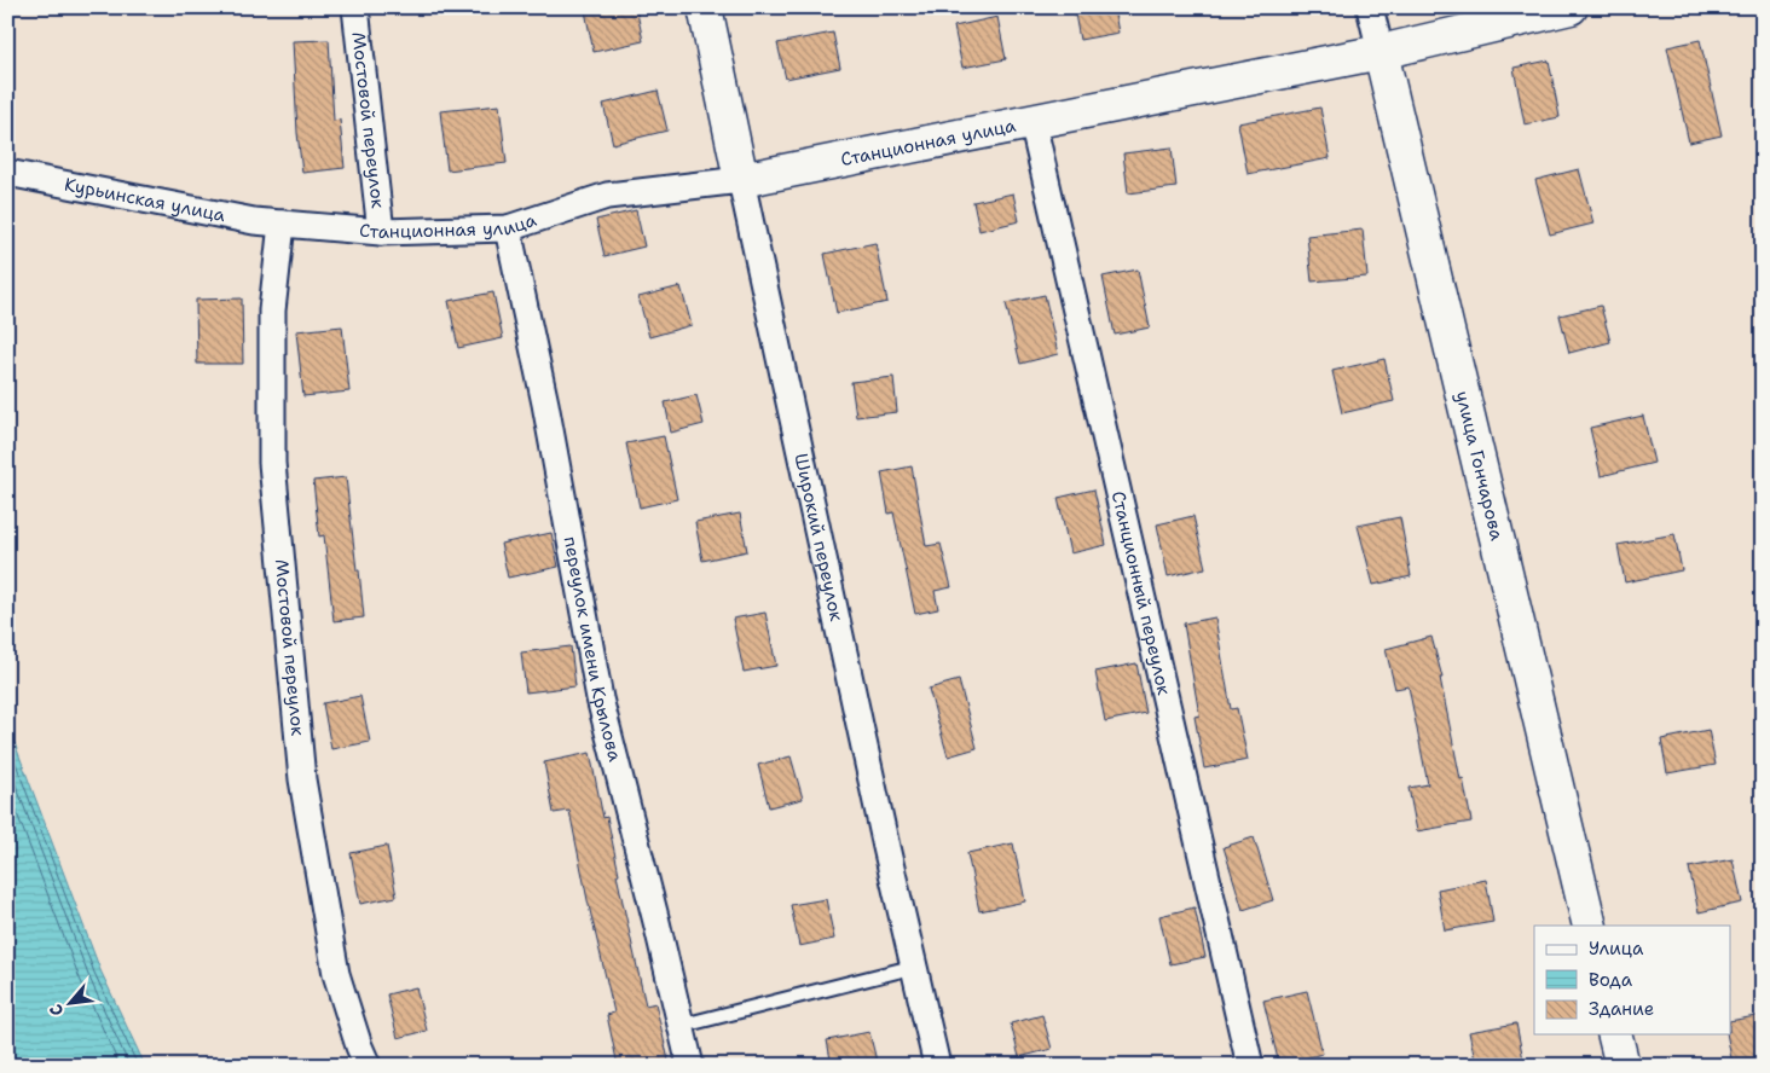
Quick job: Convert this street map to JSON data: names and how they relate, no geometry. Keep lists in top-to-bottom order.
{
  "streets": {
    "main road": ["Станционная улица", "улица Гончарова", "Широкий переулок"],
    "street": [
      "Мостовой переулок",
      "Курьинская улица",
      "Станционный переулок",
      "переулок имени Крылова"
    ]
  },
  "crossings": [
    ["Мостовой переулок", "Станционная улица"],
    ["Мостовой переулок", "Курьинская улица"],
    ["Станционная улица", "Курьинская улица"],
    ["Станционная улица", "улица Гончарова"],
    ["Станционная улица", "Широкий переулок"],
    ["Станционная улица", "Станционный переулок"],
    ["Станционная улица", "переулок имени Крылова"]
  ],
  "legend": ["Улица", "Вода", "Здание"],
  "north": "bottom left"
}
